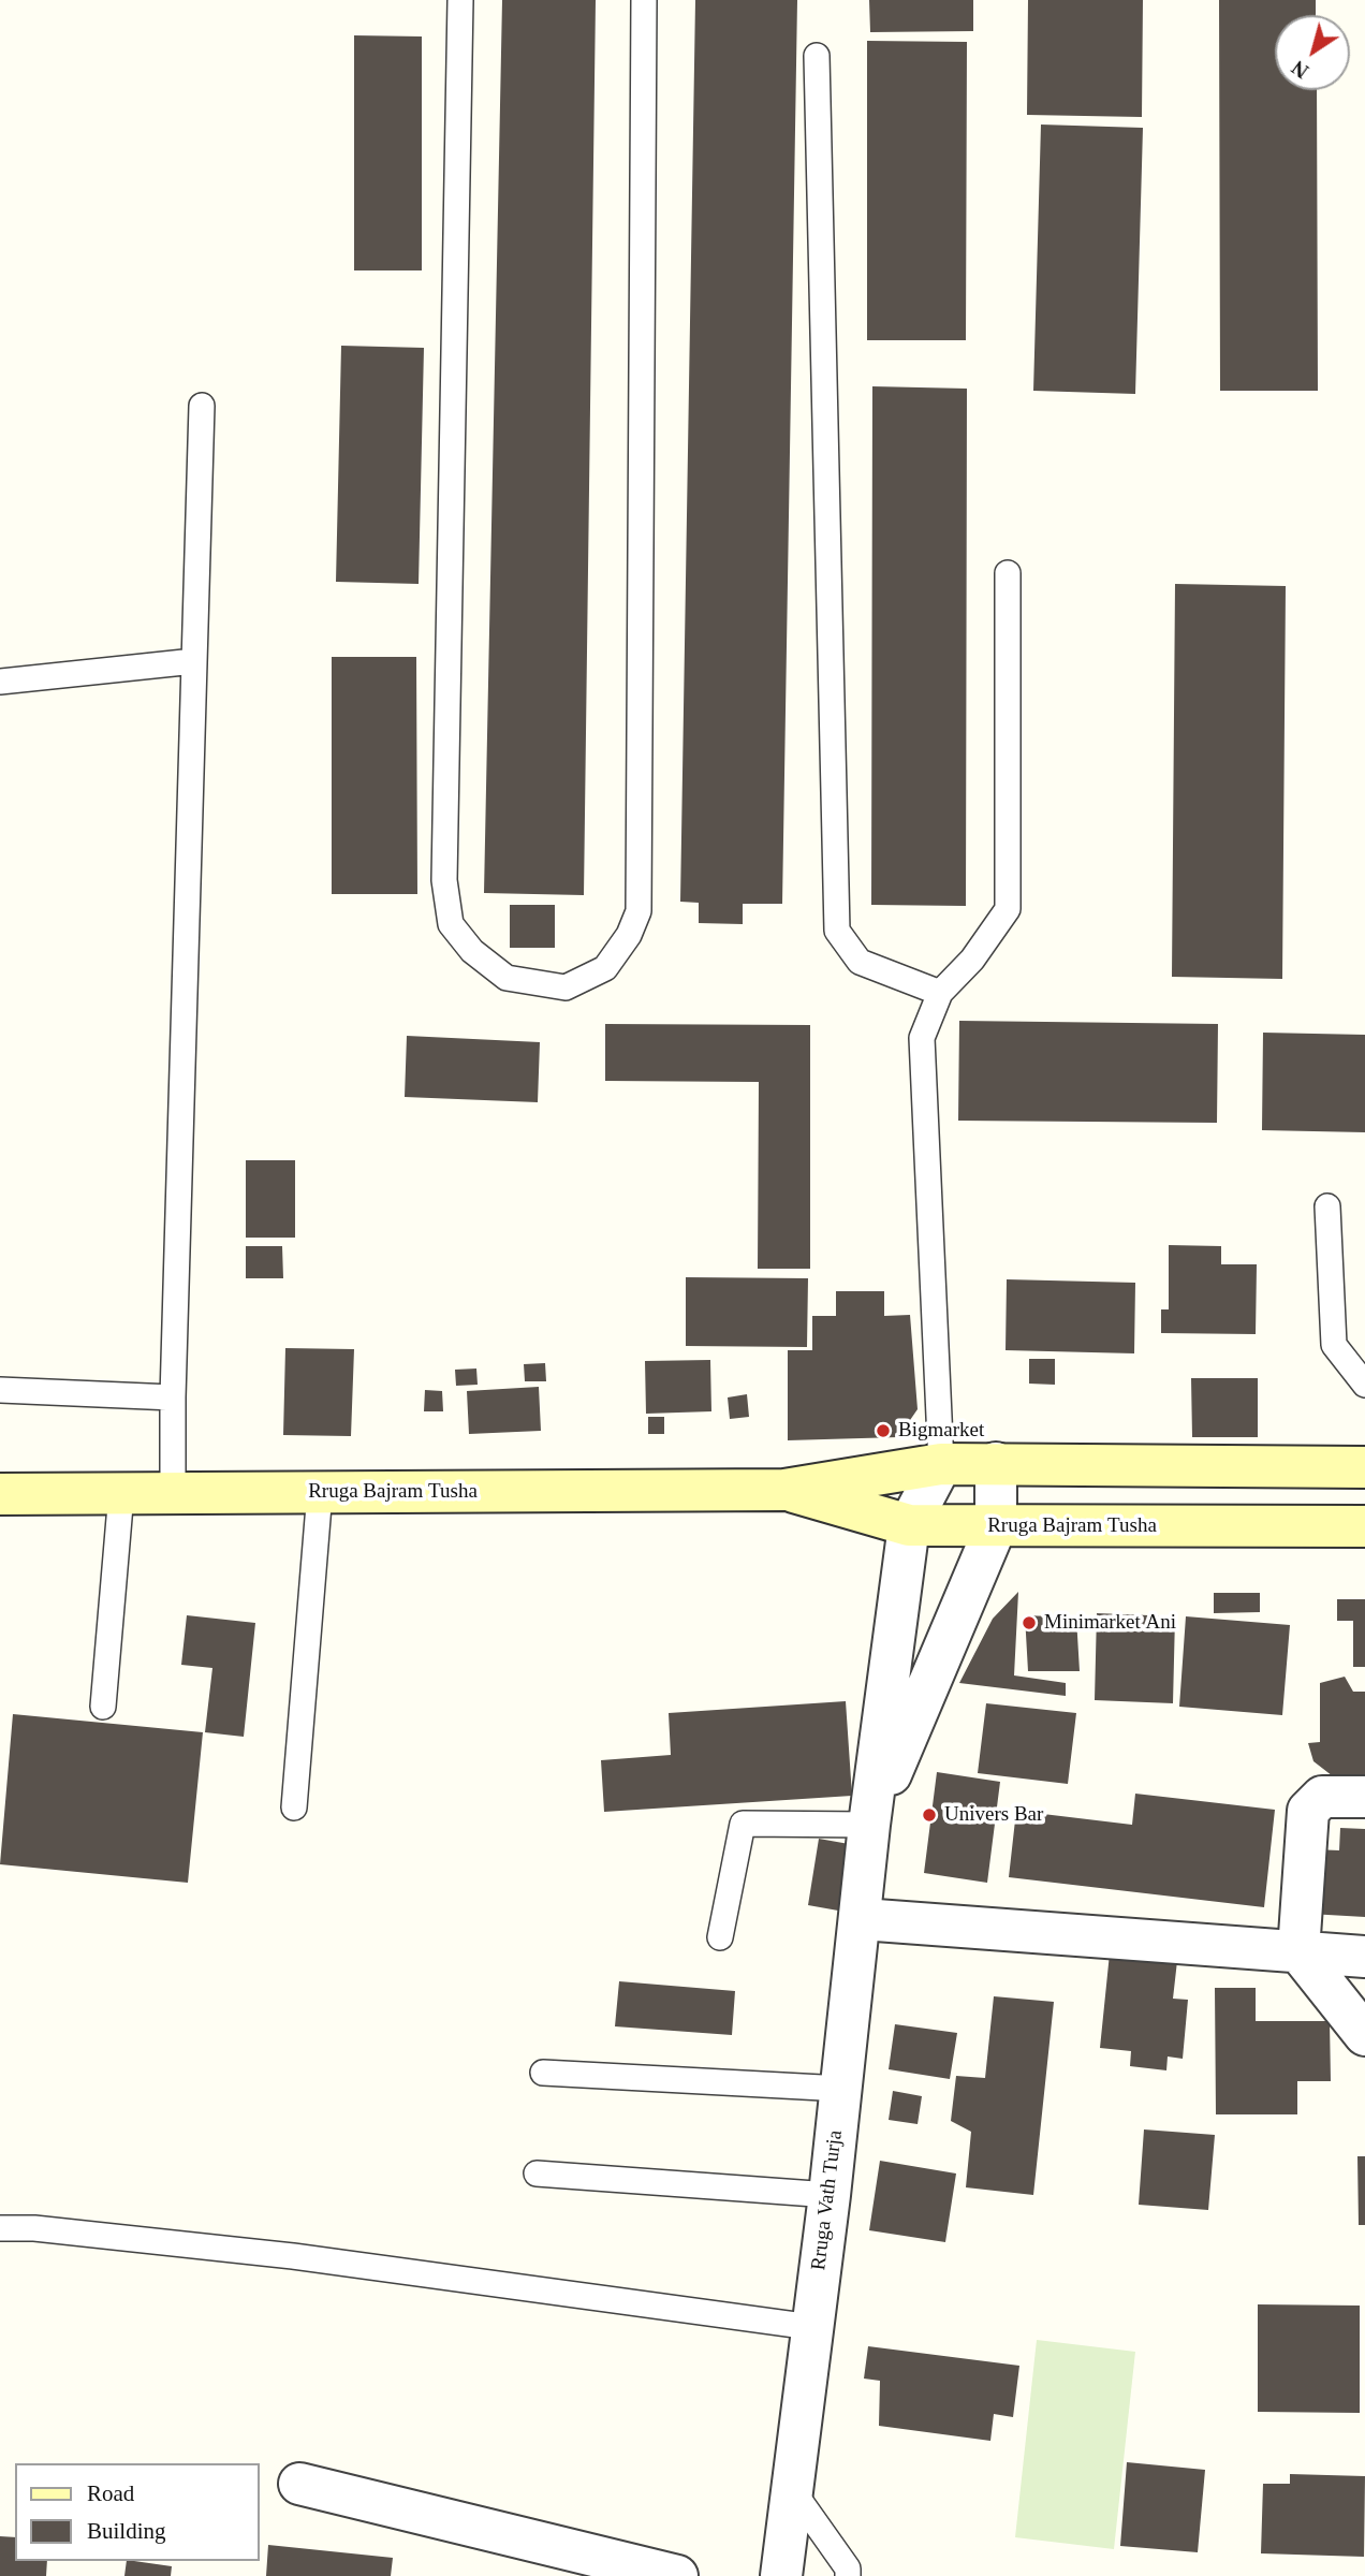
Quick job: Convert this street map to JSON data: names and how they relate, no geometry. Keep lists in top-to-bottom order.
{
  "streets": {
    "main road": ["Rruga Bajram Tusha"],
    "street": ["Rruga Vath Turja"]
  },
  "crossings": [
    ["Rruga Bajram Tusha", "Rruga Vath Turja"]
  ],
  "places": ["Bigmarket", "Minimarket Ani", "Univers Bar"],
  "legend": ["Road", "Building"],
  "north": "bottom left"
}
